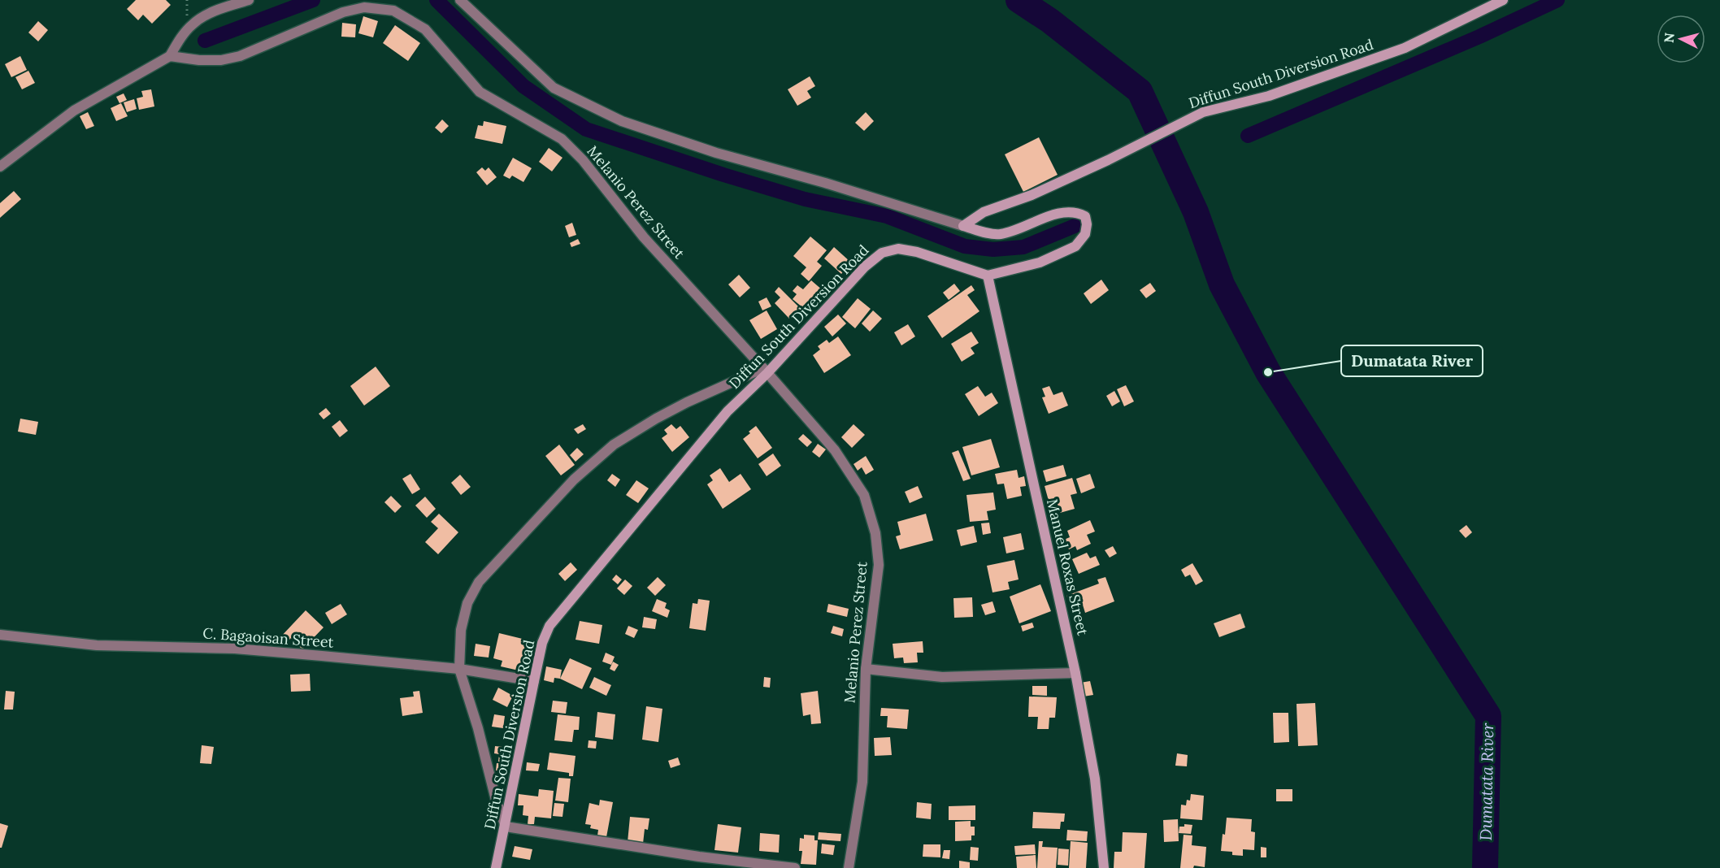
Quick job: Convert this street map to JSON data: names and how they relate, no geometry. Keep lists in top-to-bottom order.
{
  "streets": {
    "street": [
      "Diffun South Diversion Road",
      "Melanio Perez Street",
      "Manuel Roxas Street",
      "C. Bagaoisan Street"
    ]
  },
  "crossings": [
    ["Diffun South Diversion Road", "Melanio Perez Street"],
    ["Diffun South Diversion Road", "Manuel Roxas Street"],
    ["Diffun South Diversion Road", "C. Bagaoisan Street"]
  ],
  "water": ["Dumatata River"],
  "places": ["Dumatata River"],
  "north": "left"
}
